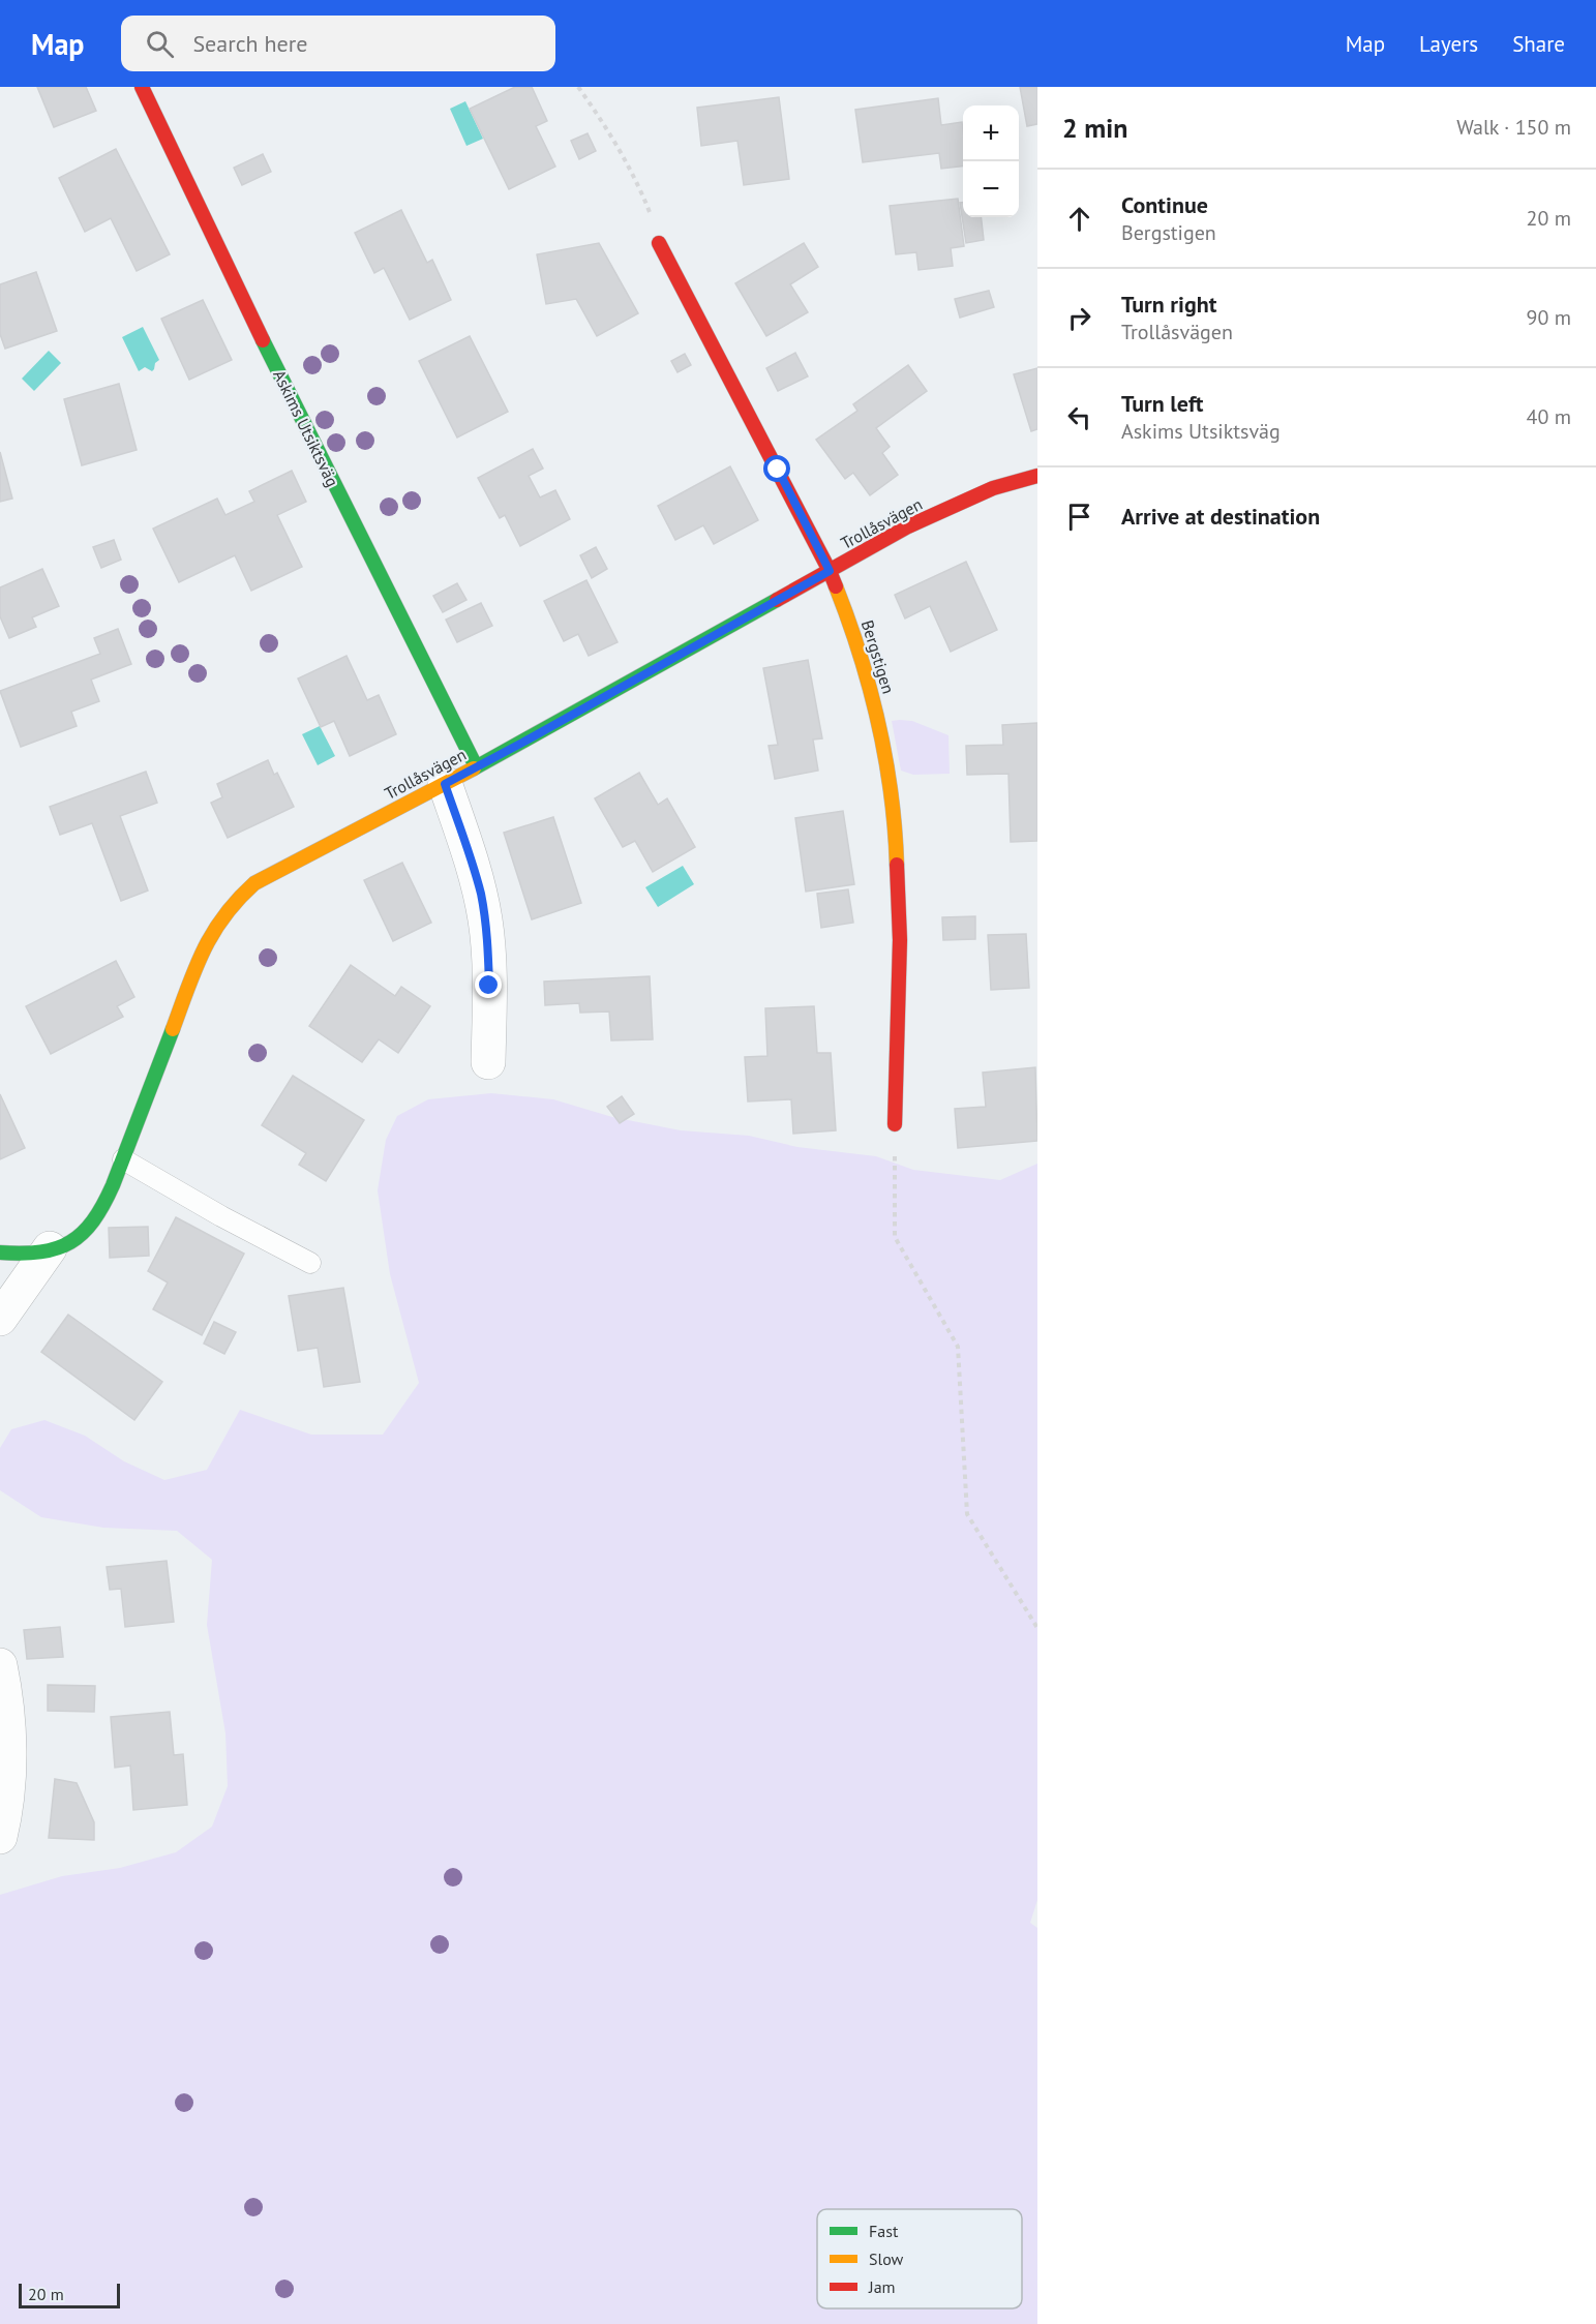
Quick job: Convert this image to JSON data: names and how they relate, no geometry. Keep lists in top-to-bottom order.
{
  "streets": {
    "street": ["Askims Utsiktsväg", "Trollåsvägen", "Bergstigen"]
  },
  "crossings": [
    ["Askims Utsiktsväg", "Trollåsvägen"],
    ["Trollåsvägen", "Bergstigen"]
  ],
  "legend": ["Fast", "Slow", "Jam"],
  "scale_bar": "20 m",
  "page": {
    "header": "Map",
    "search": "Search here",
    "nav": ["Map", "Layers", "Share"],
    "heading": ["2 min", "Walk · 150 m"],
    "map_buttons": ["+", "−"],
    "list": [
      ["Continue", "Bergstigen", "20 m"],
      ["Turn right", "Trollåsvägen", "90 m"],
      ["Turn left", "Askims Utsiktsväg", "40 m"],
      "Arrive at destination"
    ],
    "scale": "20 m"
  }
}
